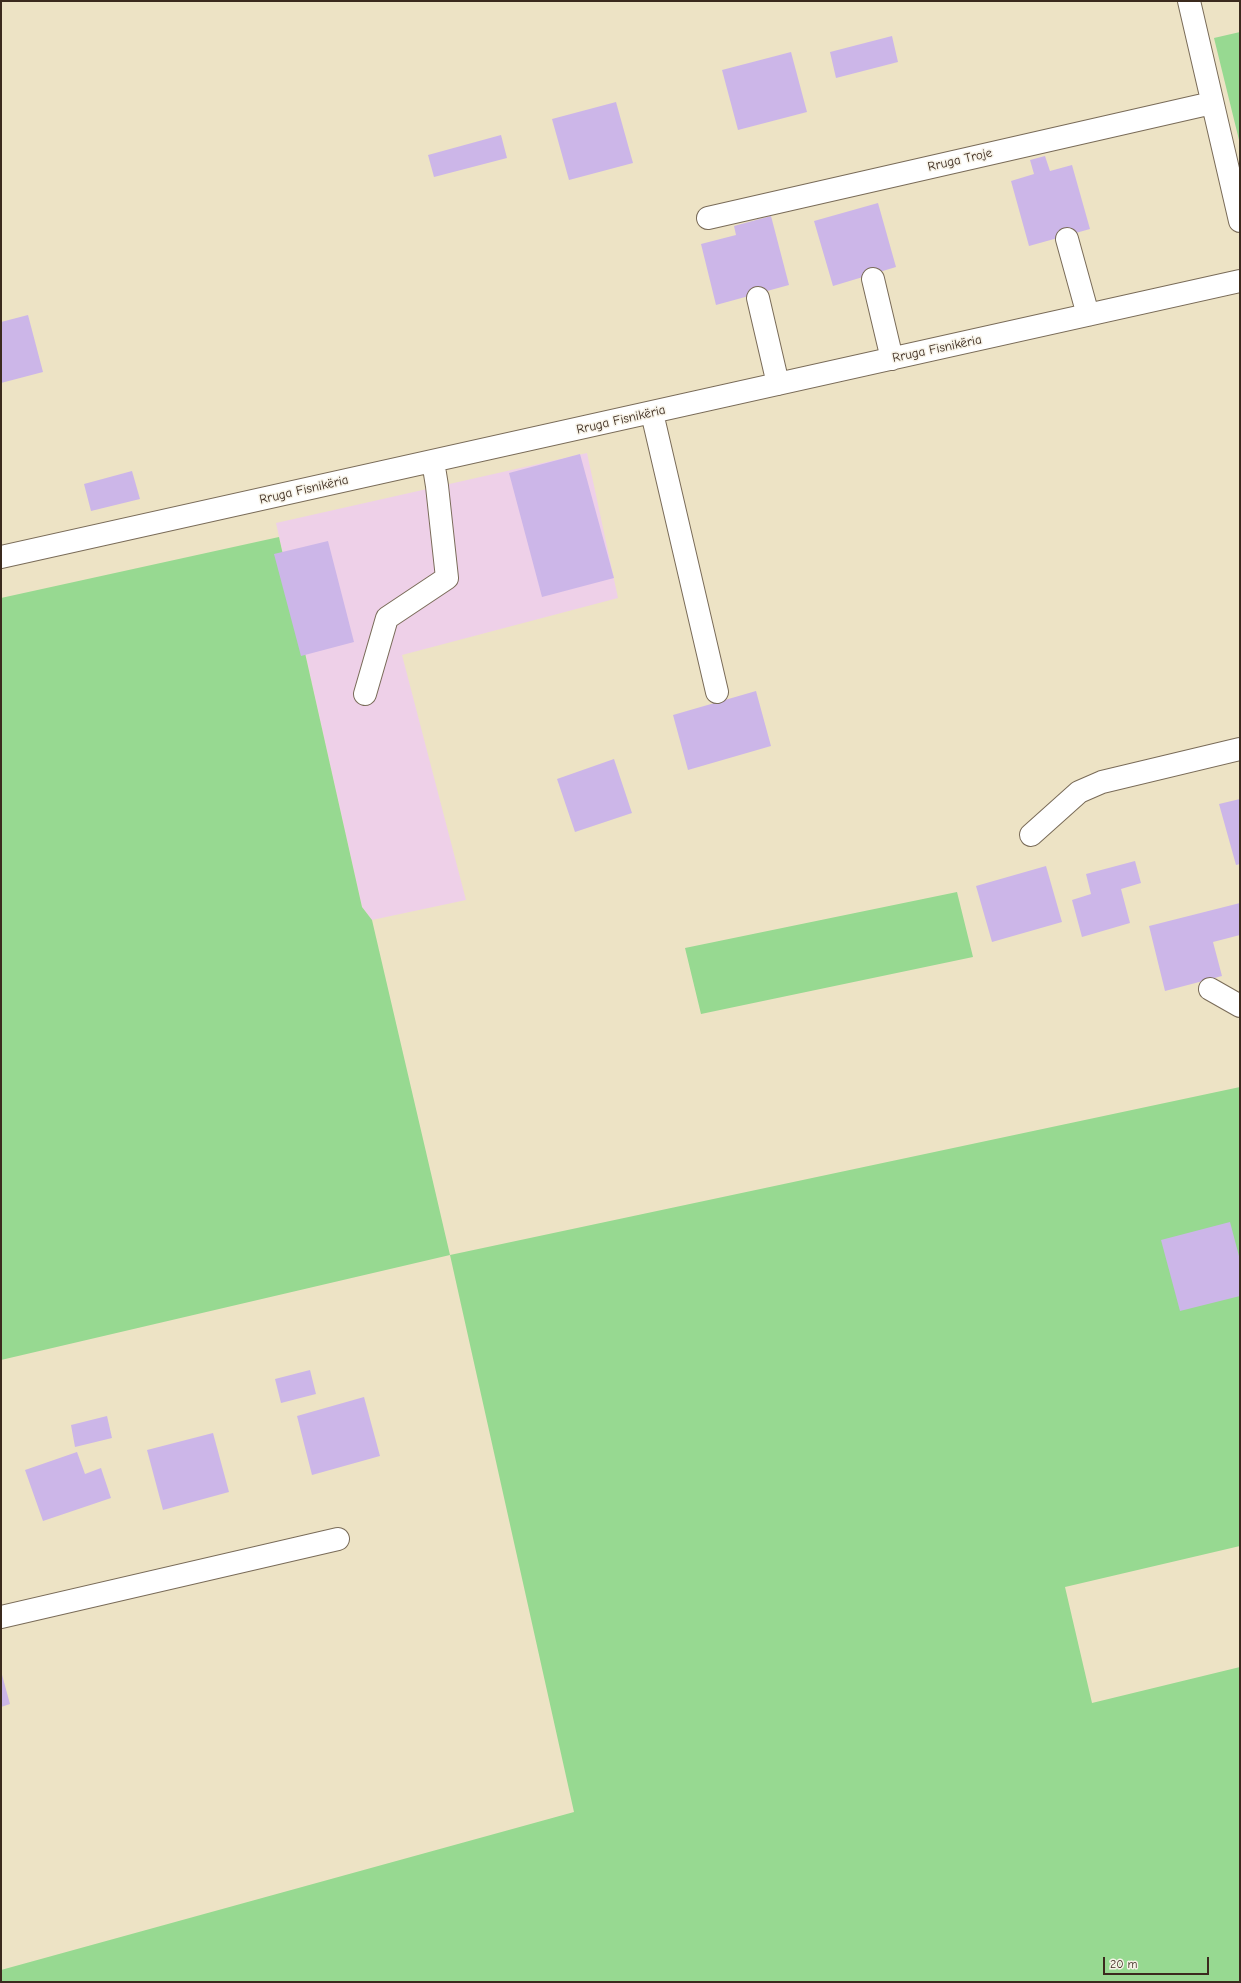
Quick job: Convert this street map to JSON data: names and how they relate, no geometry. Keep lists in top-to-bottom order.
{
  "streets": {
    "street": ["Rruga Troje", "Rruga Fisnikëria"]
  },
  "scale_bar": "20 m"
}
